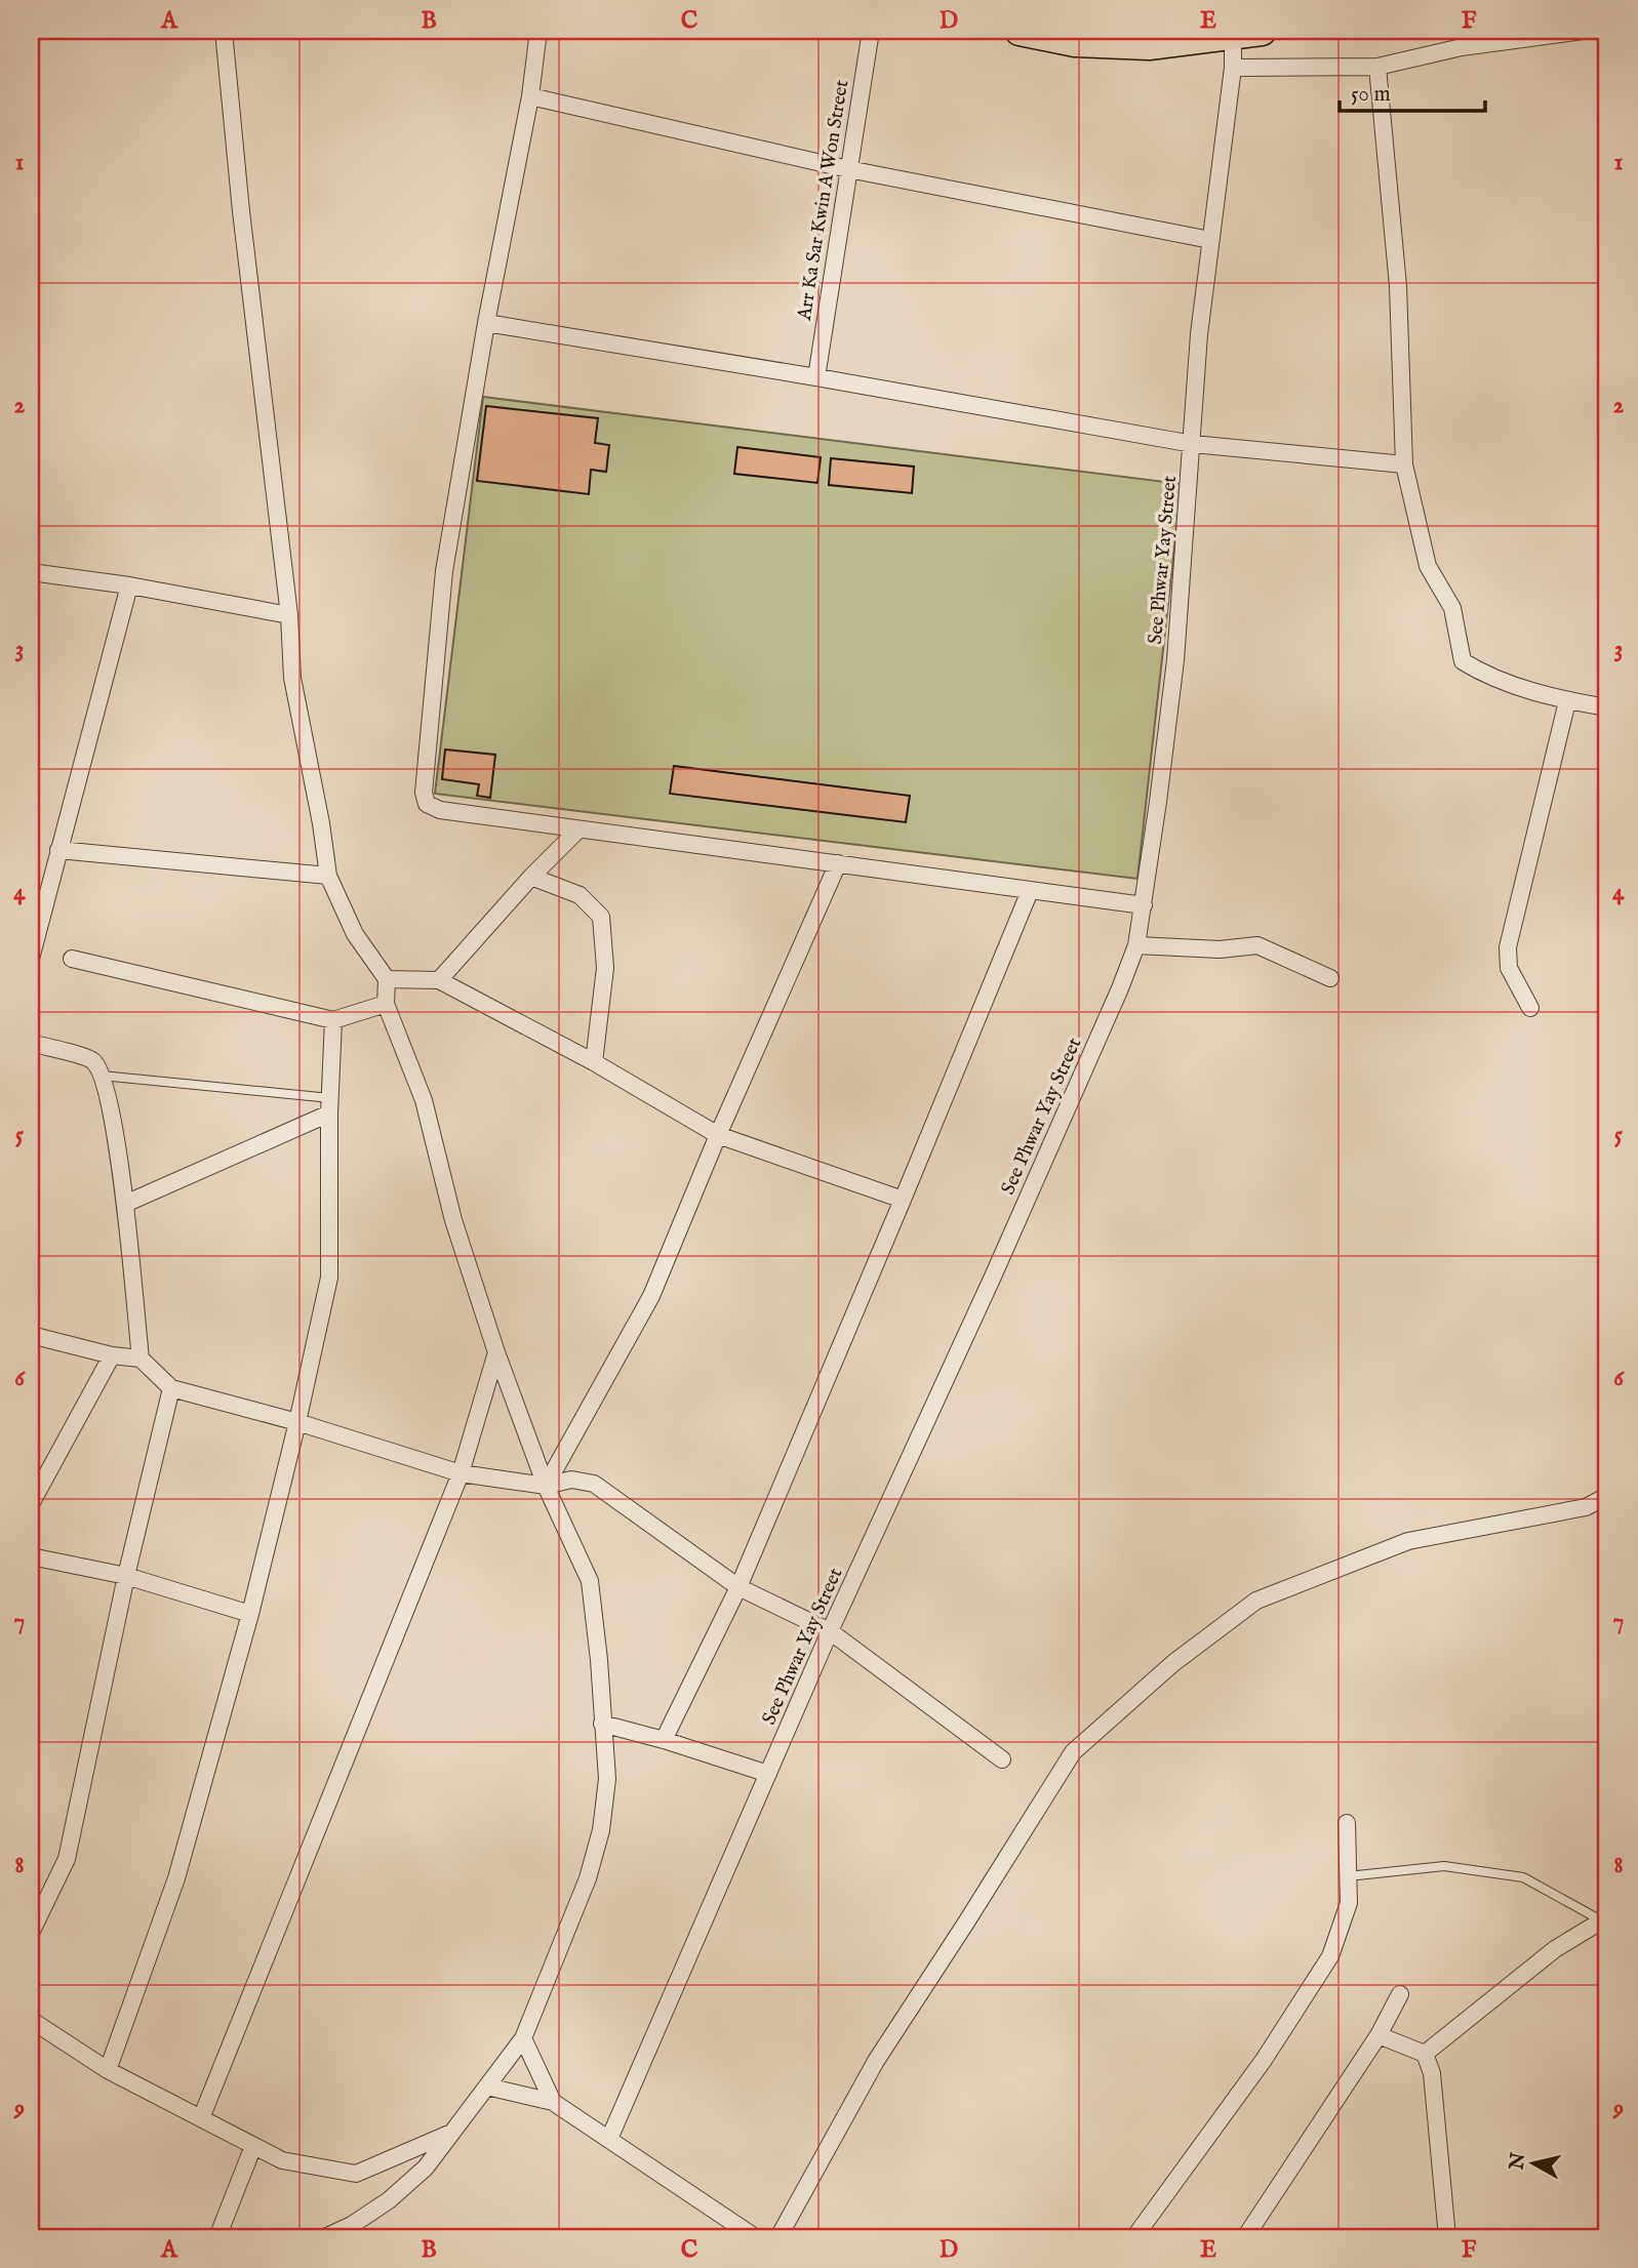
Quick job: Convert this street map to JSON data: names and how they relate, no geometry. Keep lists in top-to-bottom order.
{
  "streets": {
    "street": ["Arr Ka Sar Kwin A Won Street", "See Phwar Yay Street"]
  },
  "scale_bar": "50 m",
  "north": "left",
  "grid": {
    "columns": [
      "A",
      "B",
      "C",
      "D",
      "E",
      "F"
    ],
    "rows": [
      "1",
      "2",
      "3",
      "4",
      "5",
      "6",
      "7",
      "8",
      "9"
    ]
  }
}
